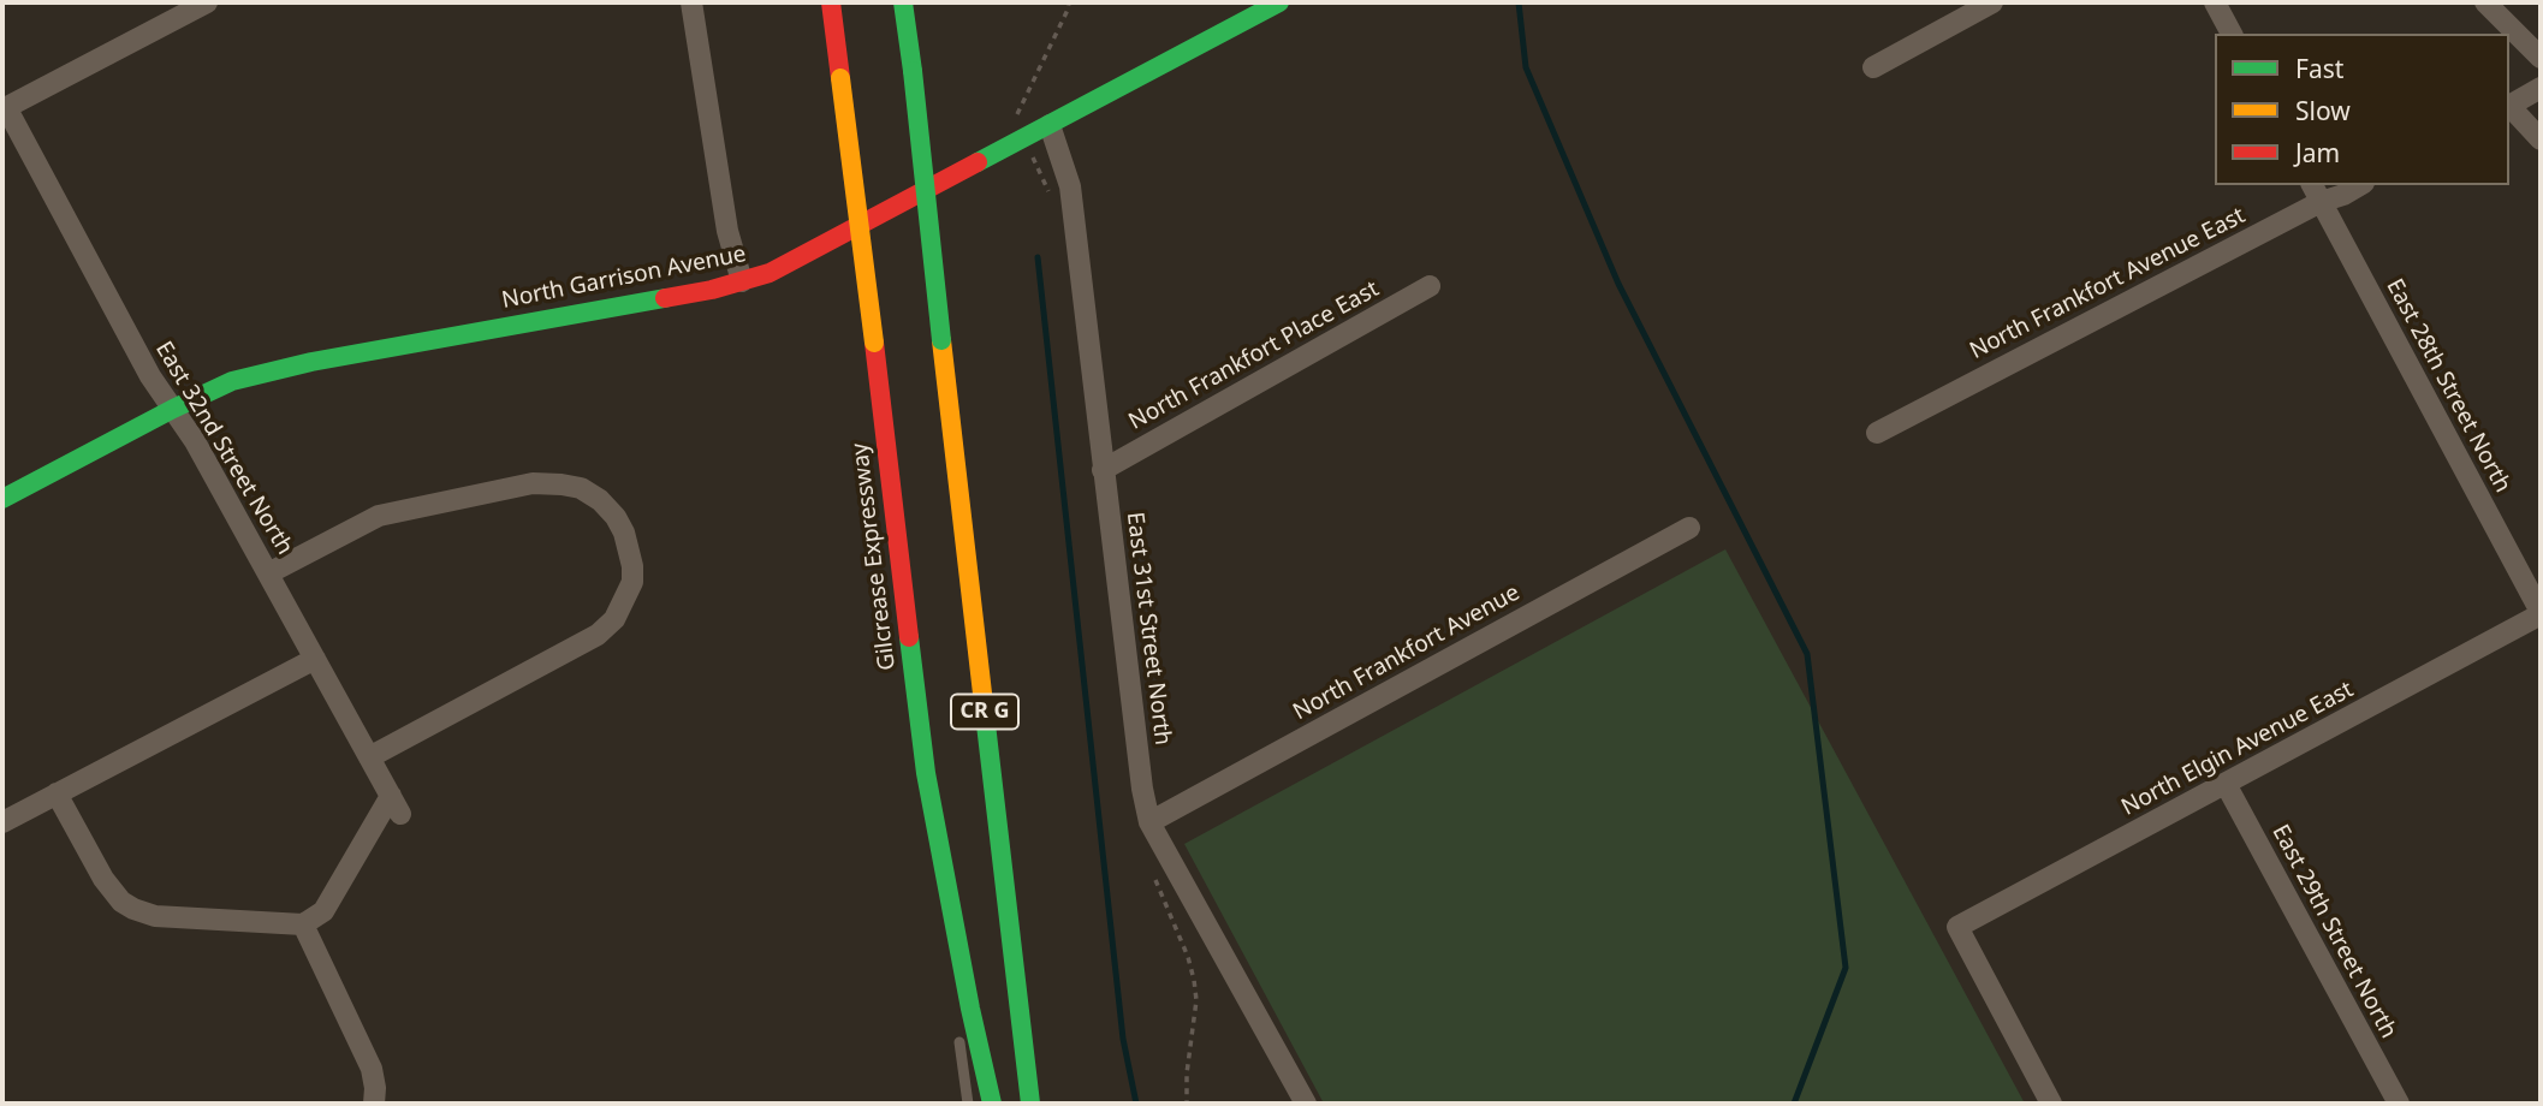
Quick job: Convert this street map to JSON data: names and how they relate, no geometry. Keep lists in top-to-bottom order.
{
  "streets": {
    "main road": ["North Garrison Avenue", "Gilcrease Expressway", "CR G"],
    "street": [
      "North Frankfort Avenue East",
      "North Frankfort Place East",
      "East 28th Street North",
      "East 32nd Street North",
      "East 31st Street North",
      "North Frankfort Avenue",
      "North Elgin Avenue East",
      "East 29th Street North"
    ]
  },
  "crossings": [
    ["North Garrison Avenue", "East 32nd Street North"],
    ["North Garrison Avenue", "East 31st Street North"],
    ["North Frankfort Avenue East", "East 28th Street North"],
    ["North Frankfort Place East", "East 31st Street North"],
    ["East 28th Street North", "North Elgin Avenue East"],
    ["Gilcrease Expressway", "CR G"],
    ["East 31st Street North", "North Frankfort Avenue"],
    ["North Elgin Avenue East", "East 29th Street North"]
  ],
  "legend": ["Fast", "Slow", "Jam"]
}
